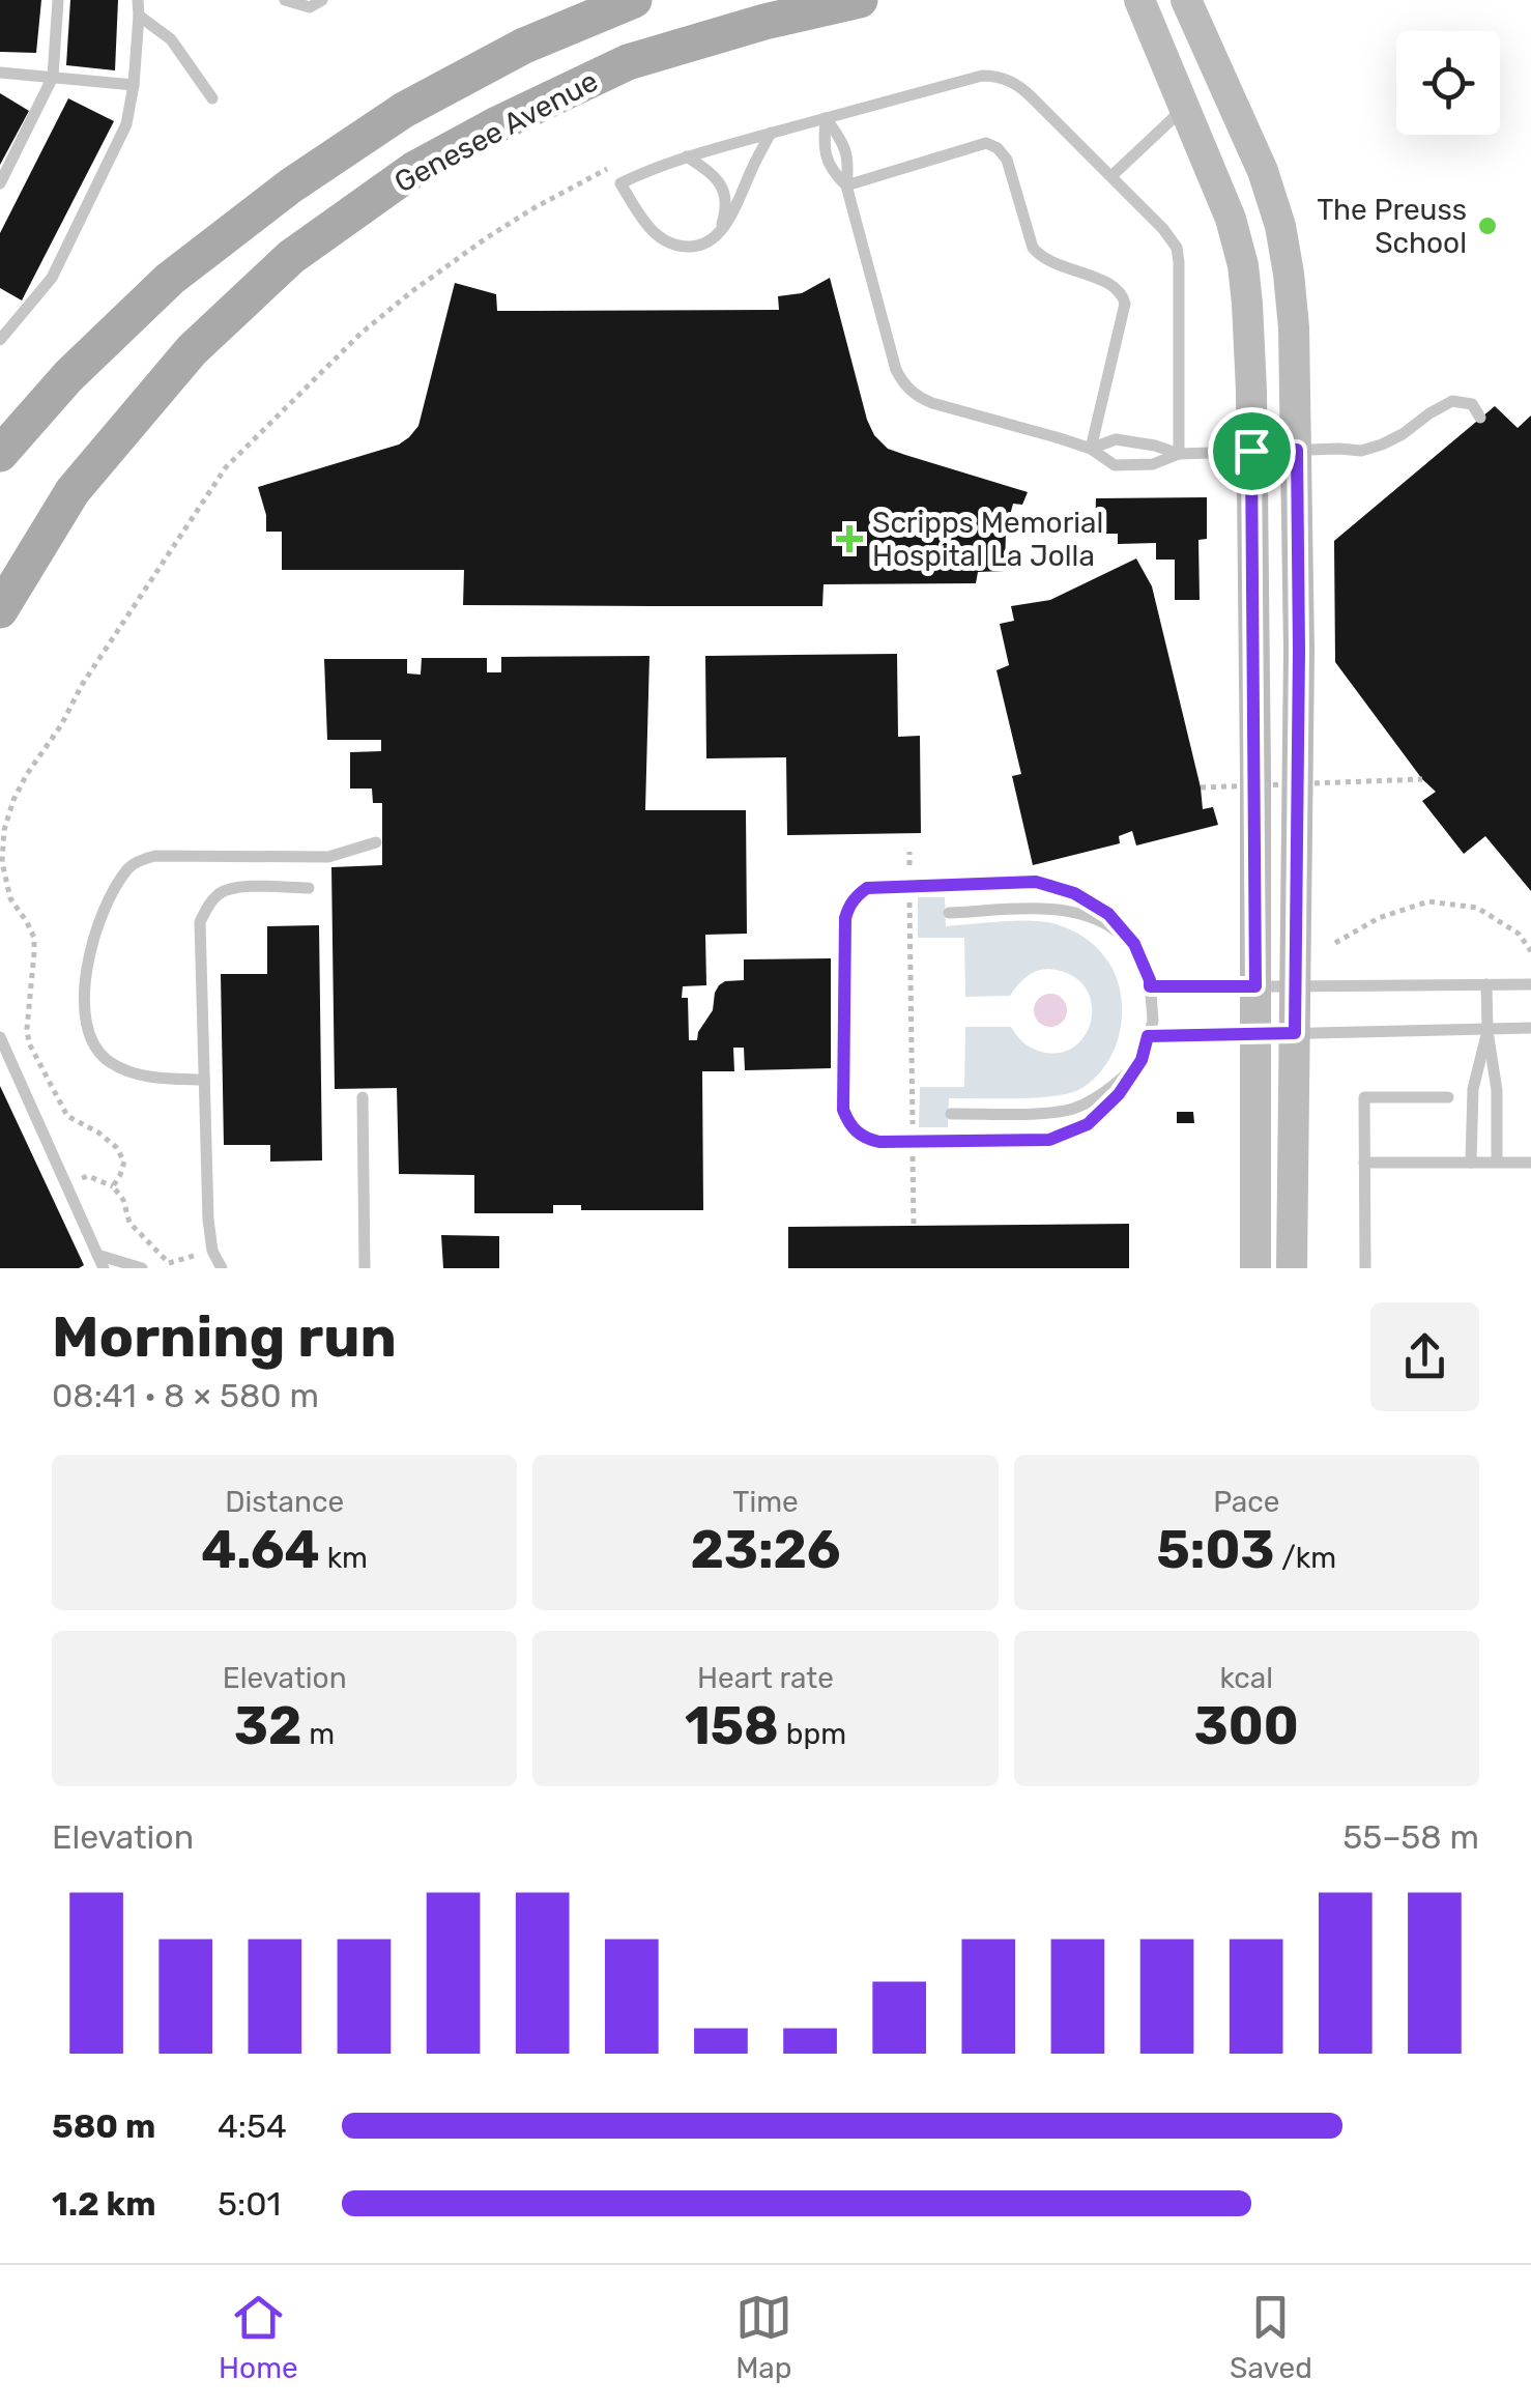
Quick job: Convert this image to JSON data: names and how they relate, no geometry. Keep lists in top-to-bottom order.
{
  "streets": {
    "main road": ["Genesee Avenue"]
  },
  "places": {
    "other": ["The Preuss School"],
    "health": ["Scripps Memorial Hospital La Jolla"]
  },
  "page": {
    "heading": ["Morning run", "08:41 · 8 × 580 m"],
    "stats": [
      ["Distance", "4.64 km"],
      ["Time", "23:26"],
      ["Pace", "5:03 /km"],
      ["Elevation", "32 m"],
      ["Heart rate", "158 bpm"],
      ["kcal", "300"]
    ],
    "chart": ["Elevation", "55–58 m"],
    "list": [
      {
        "name": "580 m",
        "note": "4:54"
      },
      {
        "name": "1.2 km",
        "note": "5:01"
      }
    ],
    "tabs": ["Home", "Map", "Saved"]
  }
}
